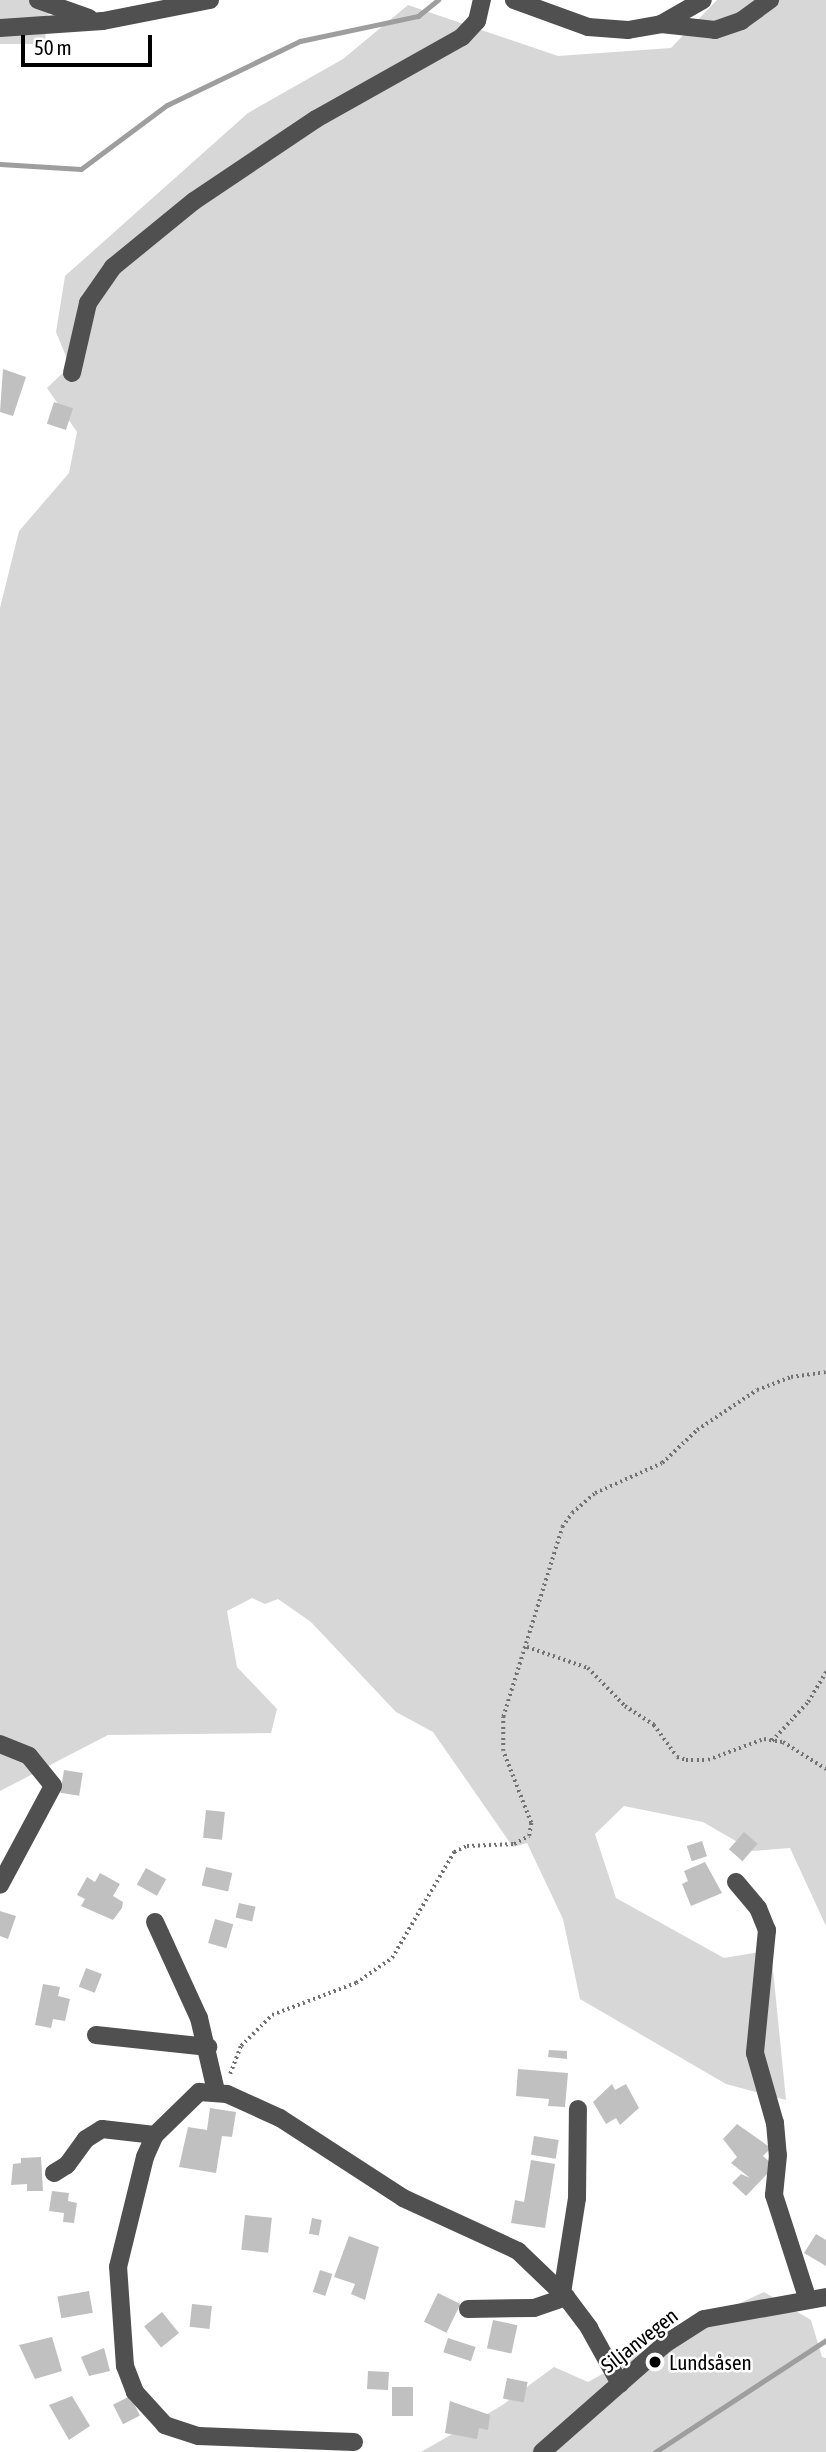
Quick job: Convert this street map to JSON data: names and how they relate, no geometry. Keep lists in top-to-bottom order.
{
  "streets": {
    "street": ["Siljanvegen"]
  },
  "places": ["Lundsåsen"],
  "scale_bar": "50 m"
}
